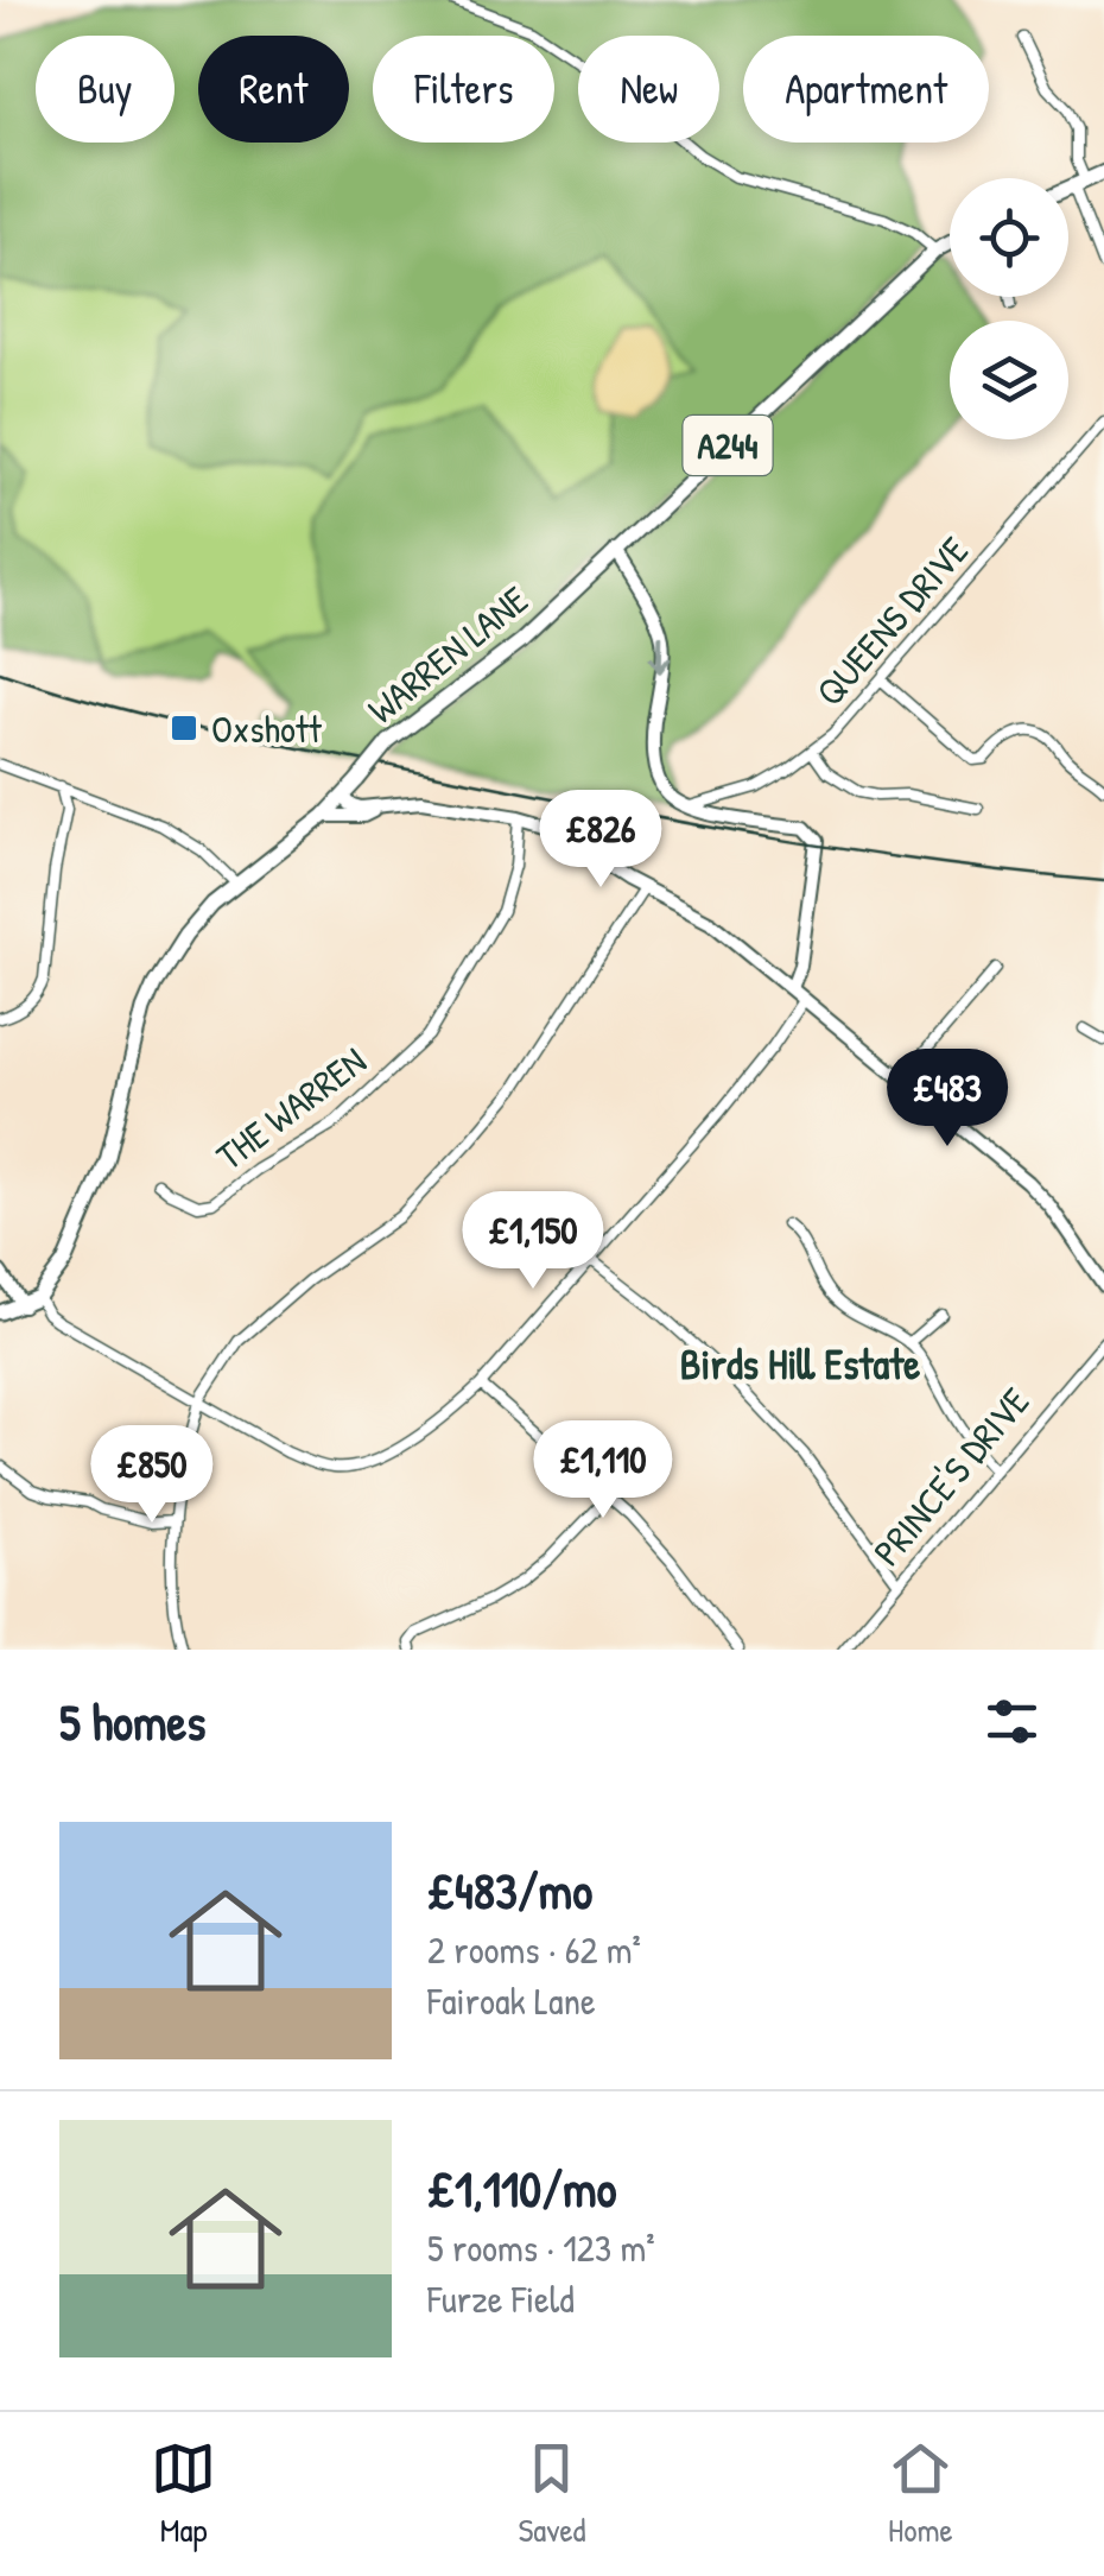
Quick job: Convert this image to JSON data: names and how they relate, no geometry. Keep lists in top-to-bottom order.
{
  "streets": {
    "main road": ["A244", "WARREN LANE"],
    "street": ["QUEENS DRIVE", "THE WARREN", "PRINCE'S DRIVE"]
  },
  "crossings": [
    ["A244", "WARREN LANE"]
  ],
  "districts": ["Birds Hill Estate"],
  "places": {
    "transit": ["Oxshott"]
  },
  "page": {
    "chip": [
      "Buy",
      "Rent",
      "Filters",
      "New",
      "Apartment"
    ],
    "price": [
      "£826",
      "£483",
      "£1,150",
      "£1,110",
      "£850"
    ],
    "heading": "5 homes",
    "list": [
      {
        "name": "£483/mo",
        "note": "2 rooms · 62 m² · Fairoak Lane"
      },
      {
        "name": "£1,110/mo",
        "note": "5 rooms · 123 m² · Furze Field"
      }
    ],
    "tabs": ["Map", "Saved", "Home"]
  }
}
